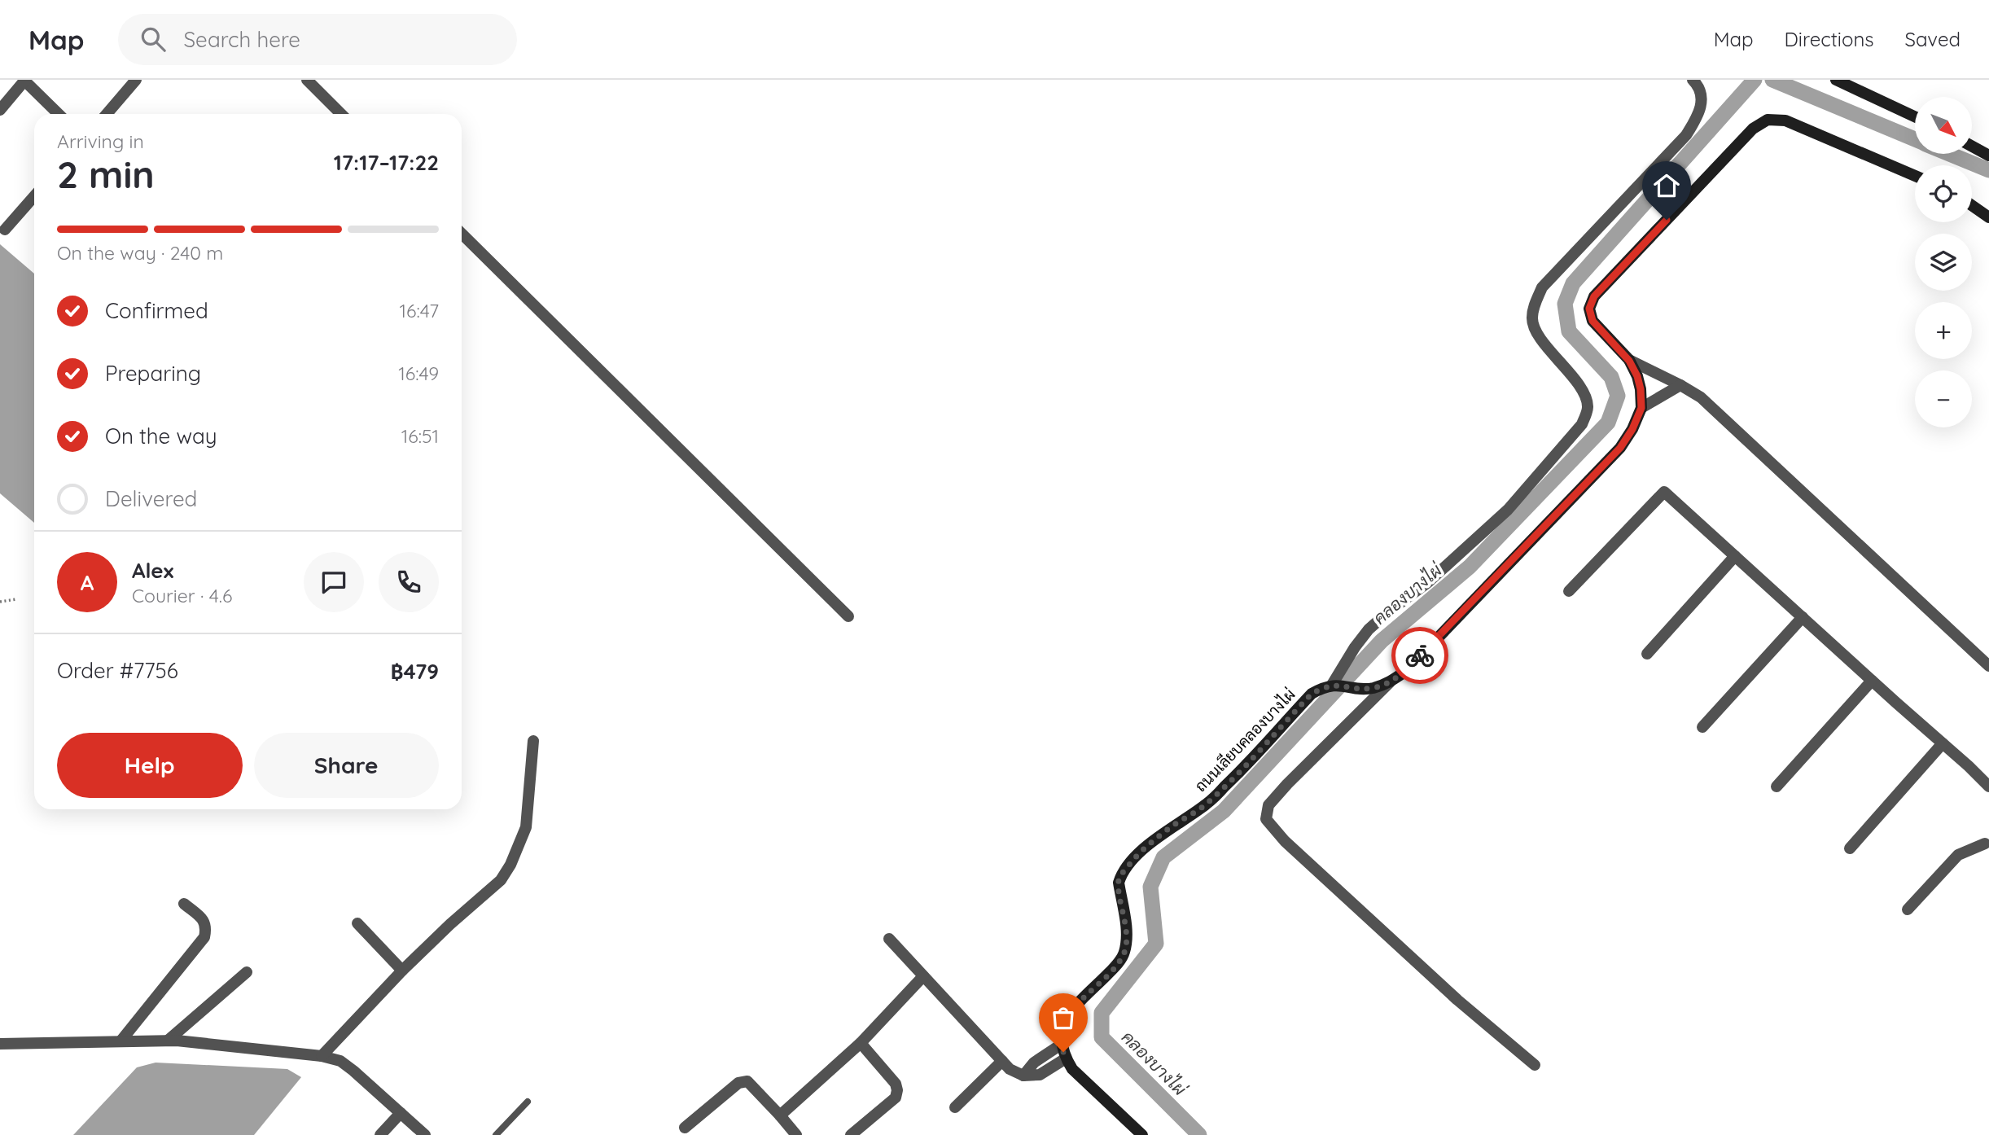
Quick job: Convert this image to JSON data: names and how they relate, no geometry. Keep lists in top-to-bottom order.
{
  "streets": {
    "street": ["ถนนเลียบคลองบางไผ่"]
  },
  "water": ["คลองบางไผ่"],
  "north": "bottom right",
  "page": {
    "header": "Map",
    "search": "Search here",
    "nav": ["Map", "Directions", "Saved"],
    "map_buttons": ["+", "−"],
    "heading": ["2 min", "Arriving in", "17:17–17:22"],
    "panel": [
      "Alex",
      "Courier · 4.6",
      "Order #7756",
      "฿479"
    ],
    "bar": "On the way · 240 m",
    "list": [
      ["Confirmed", "16:47"],
      ["Preparing", "16:49"],
      ["On the way", "16:51"],
      "Delivered"
    ],
    "round": "A",
    "buttons": ["Help", "Share"]
  }
}
